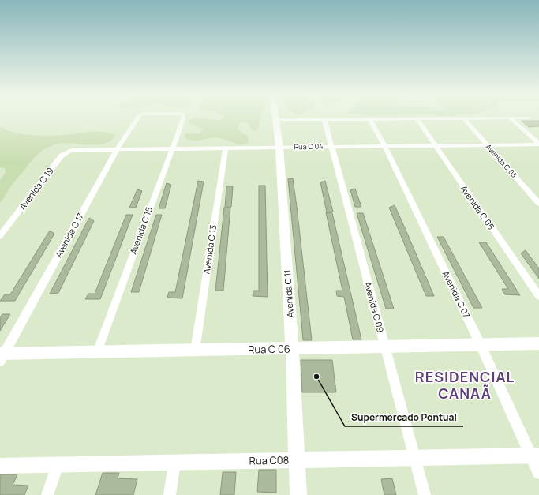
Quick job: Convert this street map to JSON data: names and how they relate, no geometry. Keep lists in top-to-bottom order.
{
  "streets": {
    "street": [
      "Rua C 04",
      "Avenida C 03",
      "Avenida C 19",
      "Avenida C 05",
      "Avenida C 15",
      "Avenida C 17",
      "Avenida C 13",
      "Avenida C 11",
      "Avenida C 07",
      "Avenida C 09",
      "Rua C 06",
      "Rua C08"
    ]
  },
  "crossings": [
    ["Rua C 04", "Avenida C 03"],
    ["Rua C 04", "Avenida C 19"],
    ["Rua C 04", "Avenida C 05"],
    ["Rua C 04", "Avenida C 15"],
    ["Rua C 04", "Avenida C 17"],
    ["Rua C 04", "Avenida C 13"],
    ["Rua C 04", "Avenida C 11"],
    ["Rua C 04", "Avenida C 07"],
    ["Rua C 04", "Avenida C 09"],
    ["Avenida C 15", "Rua C 06"],
    ["Avenida C 17", "Rua C 06"],
    ["Avenida C 13", "Rua C 06"],
    ["Avenida C 11", "Rua C 06"],
    ["Avenida C 11", "Rua C08"],
    ["Avenida C 07", "Rua C 06"],
    ["Avenida C 07", "Rua C08"],
    ["Avenida C 09", "Rua C 06"],
    ["Avenida C 09", "Rua C08"]
  ],
  "districts": ["RESIDENCIAL CANAÃ"],
  "places": ["Supermercado Pontual"]
}
